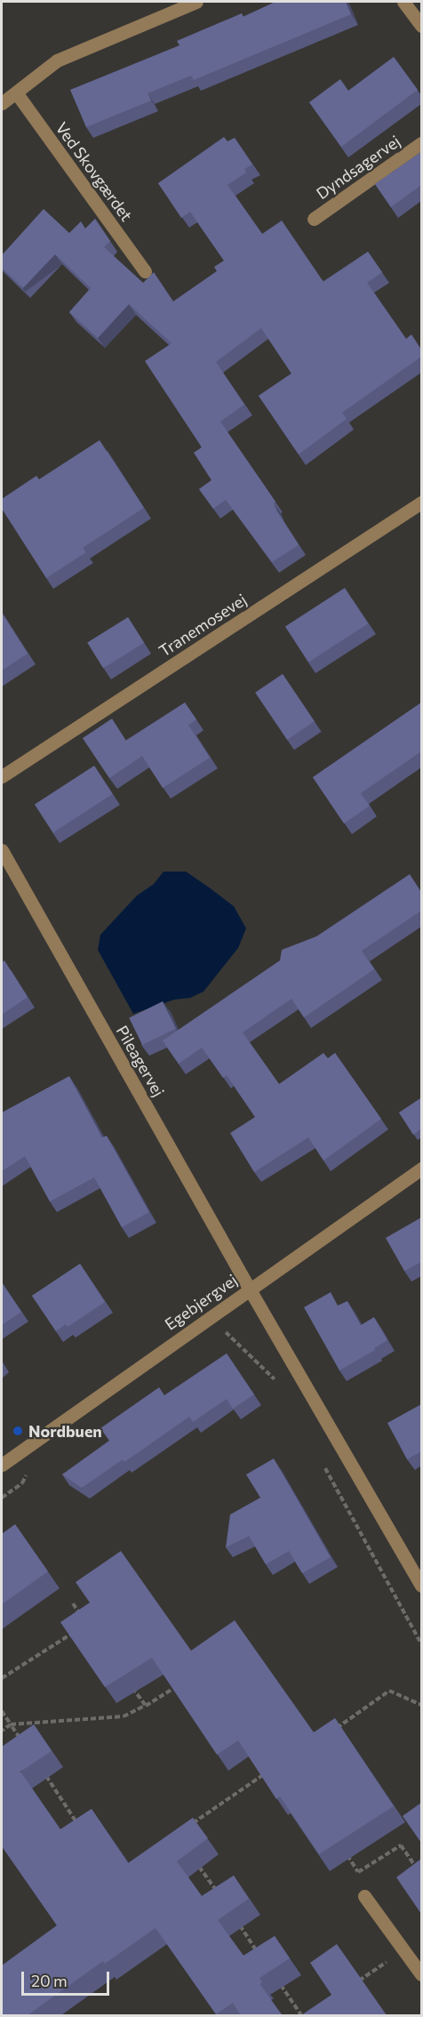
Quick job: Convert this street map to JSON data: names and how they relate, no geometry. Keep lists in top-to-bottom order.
{
  "streets": {
    "street": [
      "Dyndsagervej",
      "Ved Skovgærdet",
      "Tranemosevej",
      "Pileagervej",
      "Egebjergvej"
    ]
  },
  "crossings": [
    ["Pileagervej", "Egebjergvej"]
  ],
  "places": ["Nordbuen"],
  "scale_bar": "20 m"
}
